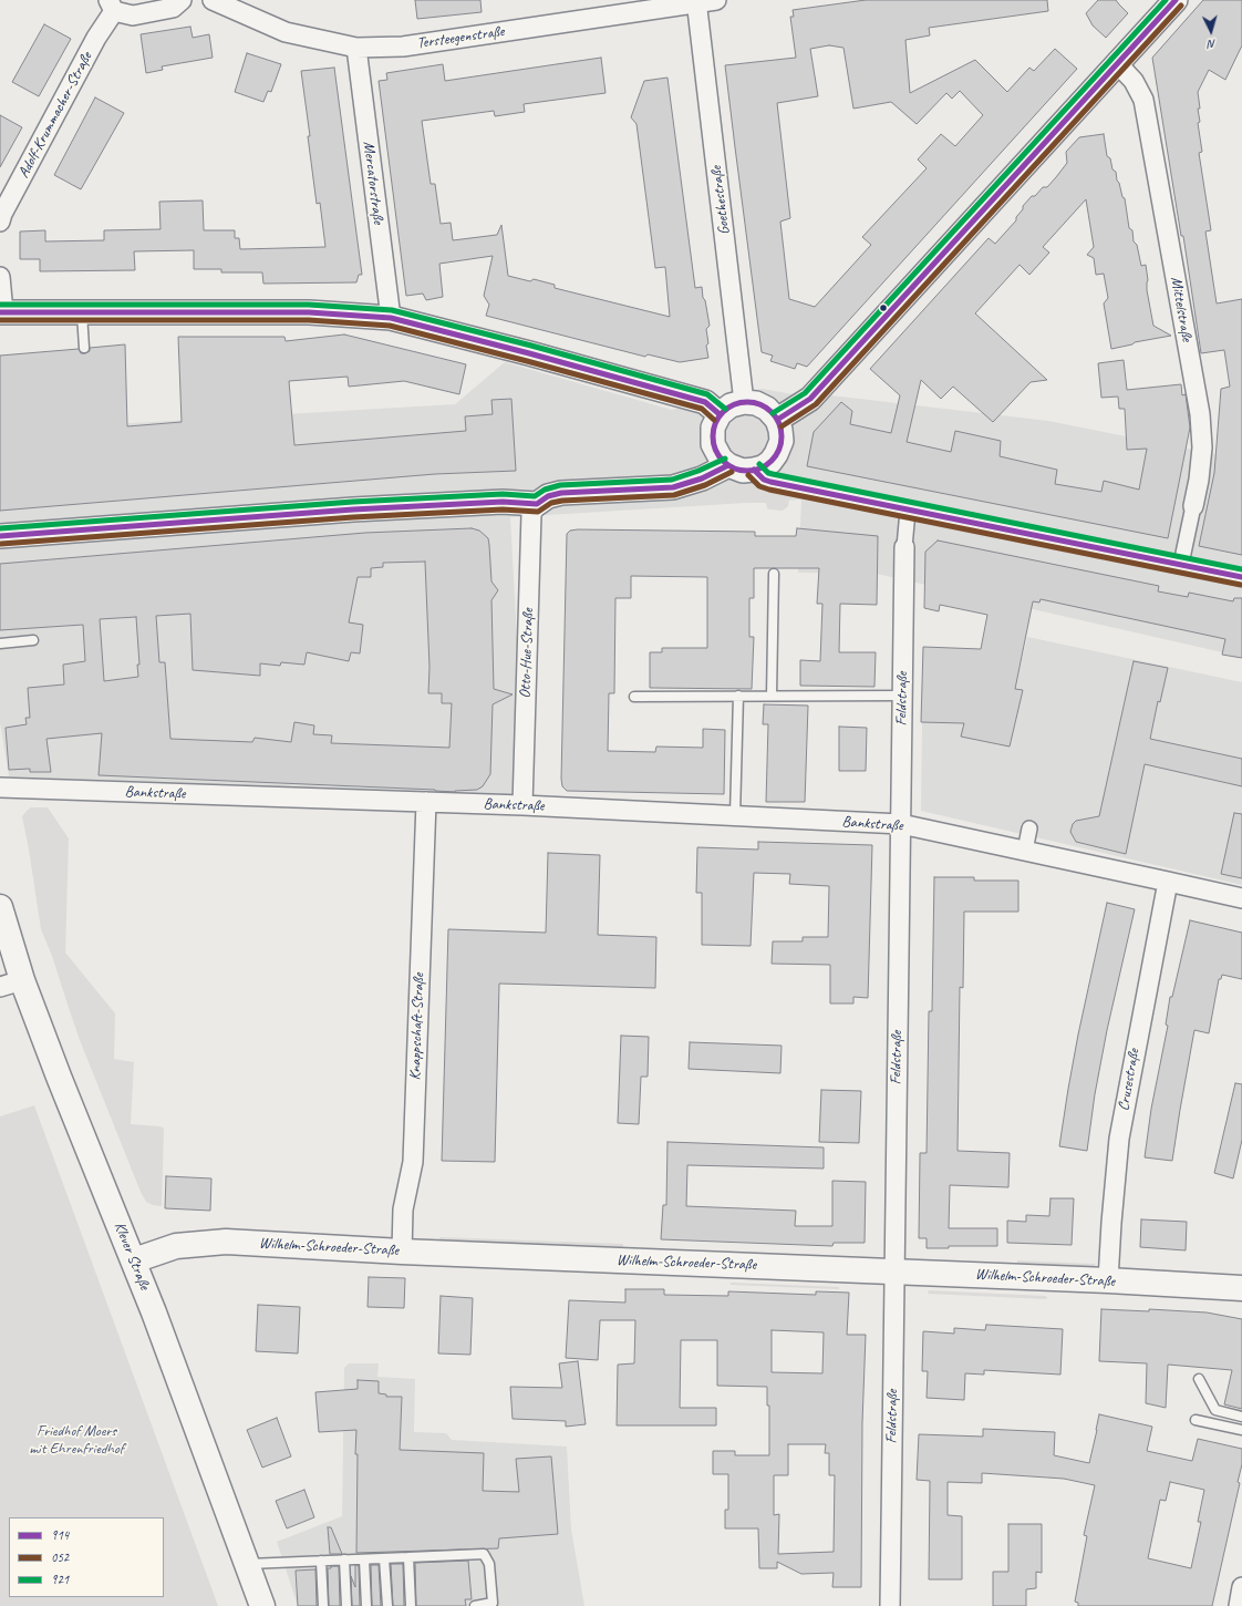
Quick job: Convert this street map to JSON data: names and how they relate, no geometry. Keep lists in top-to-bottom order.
{
  "streets": {
    "main road": ["Wilhelm-Schroeder-Straße", "Klever Straße"],
    "street": [
      "Tersteegenstraße",
      "Adolf-Krummacher-Straße",
      "Mercatorstraße",
      "Goethestraße",
      "Mittelstraße",
      "Otto-Hue-Straße",
      "Feldstraße",
      "Bankstraße",
      "Knappschaft-Straße",
      "Crusestraße"
    ]
  },
  "crossings": [
    ["Tersteegenstraße", "Mercatorstraße"],
    ["Tersteegenstraße", "Goethestraße"],
    ["Otto-Hue-Straße", "Bankstraße"],
    ["Feldstraße", "Bankstraße"],
    ["Feldstraße", "Wilhelm-Schroeder-Straße"],
    ["Bankstraße", "Knappschaft-Straße"],
    ["Bankstraße", "Crusestraße"],
    ["Knappschaft-Straße", "Wilhelm-Schroeder-Straße"],
    ["Crusestraße", "Wilhelm-Schroeder-Straße"],
    ["Wilhelm-Schroeder-Straße", "Klever Straße"]
  ],
  "parks": ["Friedhof Moers mit Ehrenfriedhof"],
  "lines": ["transit line 914", "transit line 921", "transit line 052"],
  "legend": ["914", "052", "921"],
  "north": "bottom"
}
